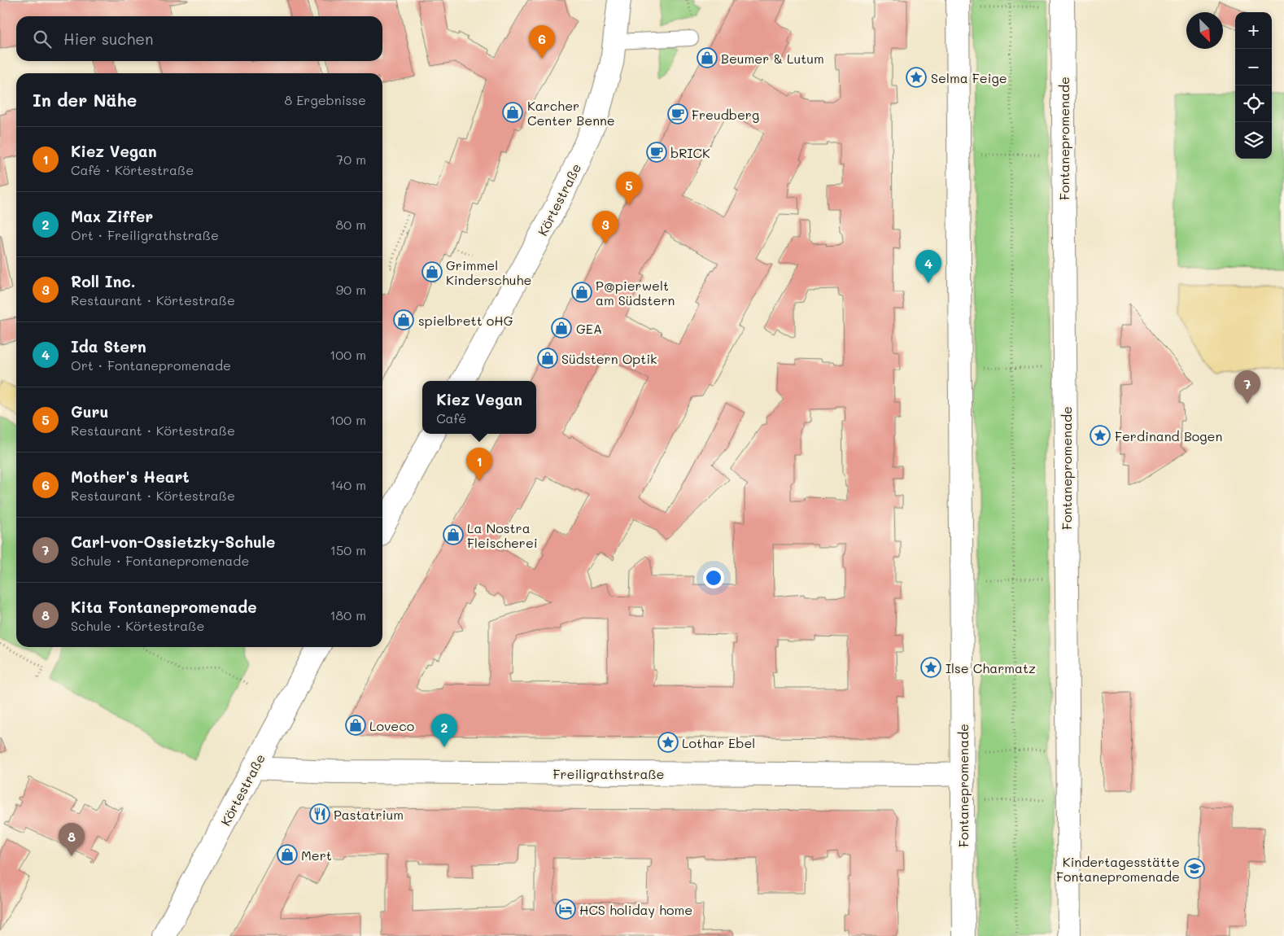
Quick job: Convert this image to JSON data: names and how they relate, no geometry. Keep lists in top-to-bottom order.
{
  "streets": {
    "street": ["Fontanepromenade", "Körtestraße", "Freiligrathstraße"]
  },
  "crossings": [
    ["Fontanepromenade", "Freiligrathstraße"],
    ["Körtestraße", "Freiligrathstraße"]
  ],
  "places": {
    "shop": [
      "Beumer & Lutum",
      "Karcher Center Benne",
      "Grimmel Kinderschuhe",
      "P@pierwelt am Südstern",
      "spielbrett oHG",
      "GEA",
      "Südstern Optik",
      "La Nostra Fleischerei",
      "Loveco",
      "Mert"
    ],
    "place": [
      "Selma Feige",
      "Ferdinand Bogen",
      "Ilse Charmatz",
      "Lothar Ebel"
    ],
    "cafe": ["Freudberg", "bRICK"],
    "restaurant": ["Pastatrium"],
    "school or university": ["Kindertagesstätte Fontanepromenade"],
    "hotel": ["HCS holiday home"]
  },
  "north": "bottom right",
  "page": {
    "map_buttons": ["+", "−"],
    "search": "Hier suchen",
    "pins": [
      "6",
      "5",
      "3",
      "4",
      "7",
      "1",
      "2",
      "8"
    ],
    "heading": ["In der Nähe", "8 Ergebnisse"],
    "list": [
      {
        "mark": "1",
        "name": "Kiez Vegan",
        "note": "Café · Körtestraße",
        "value": "70 m"
      },
      {
        "mark": "2",
        "name": "Max Ziffer",
        "note": "Ort · Freiligrathstraße",
        "value": "80 m"
      },
      {
        "mark": "3",
        "name": "Roll Inc.",
        "note": "Restaurant · Körtestraße",
        "value": "90 m"
      },
      {
        "mark": "4",
        "name": "Ida Stern",
        "note": "Ort · Fontanepromenade",
        "value": "100 m"
      },
      {
        "mark": "5",
        "name": "Guru",
        "note": "Restaurant · Körtestraße",
        "value": "100 m"
      },
      {
        "mark": "6",
        "name": "Mother's Heart",
        "note": "Restaurant · Körtestraße",
        "value": "140 m"
      },
      {
        "mark": "7",
        "name": "Carl-von-Ossietzky-Schule",
        "note": "Schule · Fontanepromenade",
        "value": "150 m"
      },
      {
        "mark": "8",
        "name": "Kita Fontanepromenade",
        "note": "Schule · Körtestraße",
        "value": "180 m"
      }
    ],
    "popup": ["Kiez Vegan", "Café"]
  }
}
